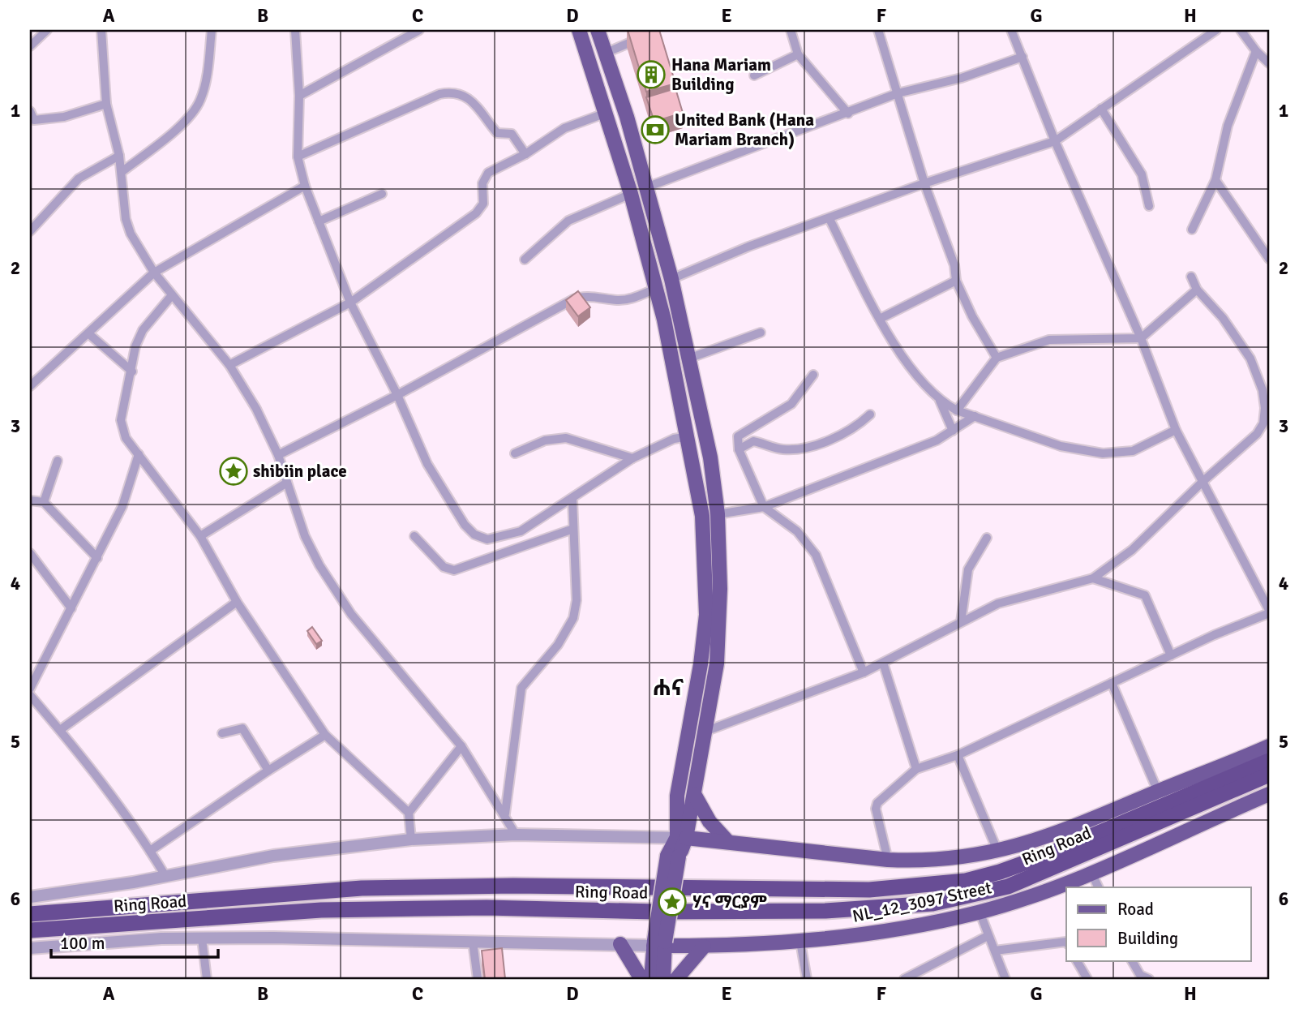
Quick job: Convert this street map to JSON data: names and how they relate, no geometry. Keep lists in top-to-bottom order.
{
  "streets": {
    "highway": ["Ring Road"],
    "main road": ["NL_12_3097 Street"]
  },
  "districts": ["ሐና"],
  "places": {
    "building": ["Hana Mariam Building"],
    "bank": ["United Bank (Hana Mariam Branch)"],
    "place": ["shibiin place", "ሃና ማርያም"]
  },
  "legend": ["Road", "Building"],
  "scale_bar": "100 m",
  "grid": {
    "columns": [
      "A",
      "B",
      "C",
      "D",
      "E",
      "F",
      "G",
      "H"
    ],
    "rows": [
      "1",
      "2",
      "3",
      "4",
      "5",
      "6"
    ]
  }
}
